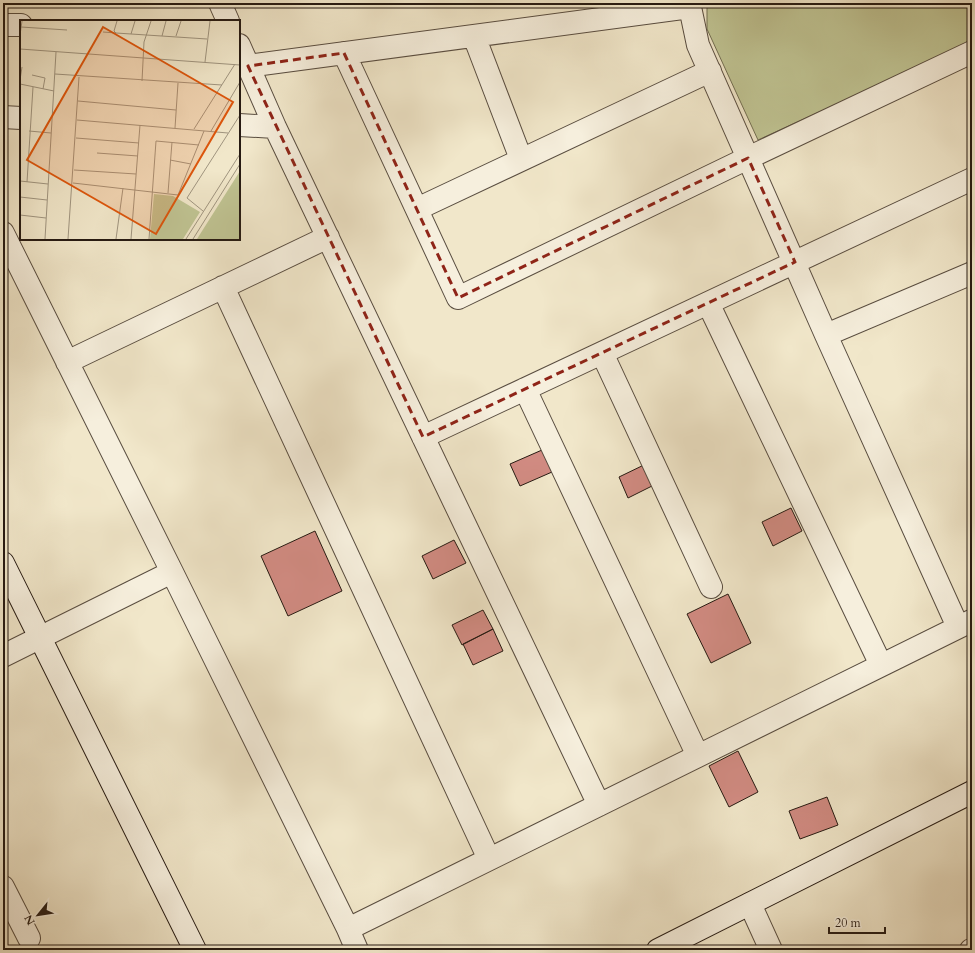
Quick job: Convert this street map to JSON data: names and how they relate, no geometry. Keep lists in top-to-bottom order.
{
  "scale_bar": "20 m",
  "north": "bottom left"
}
